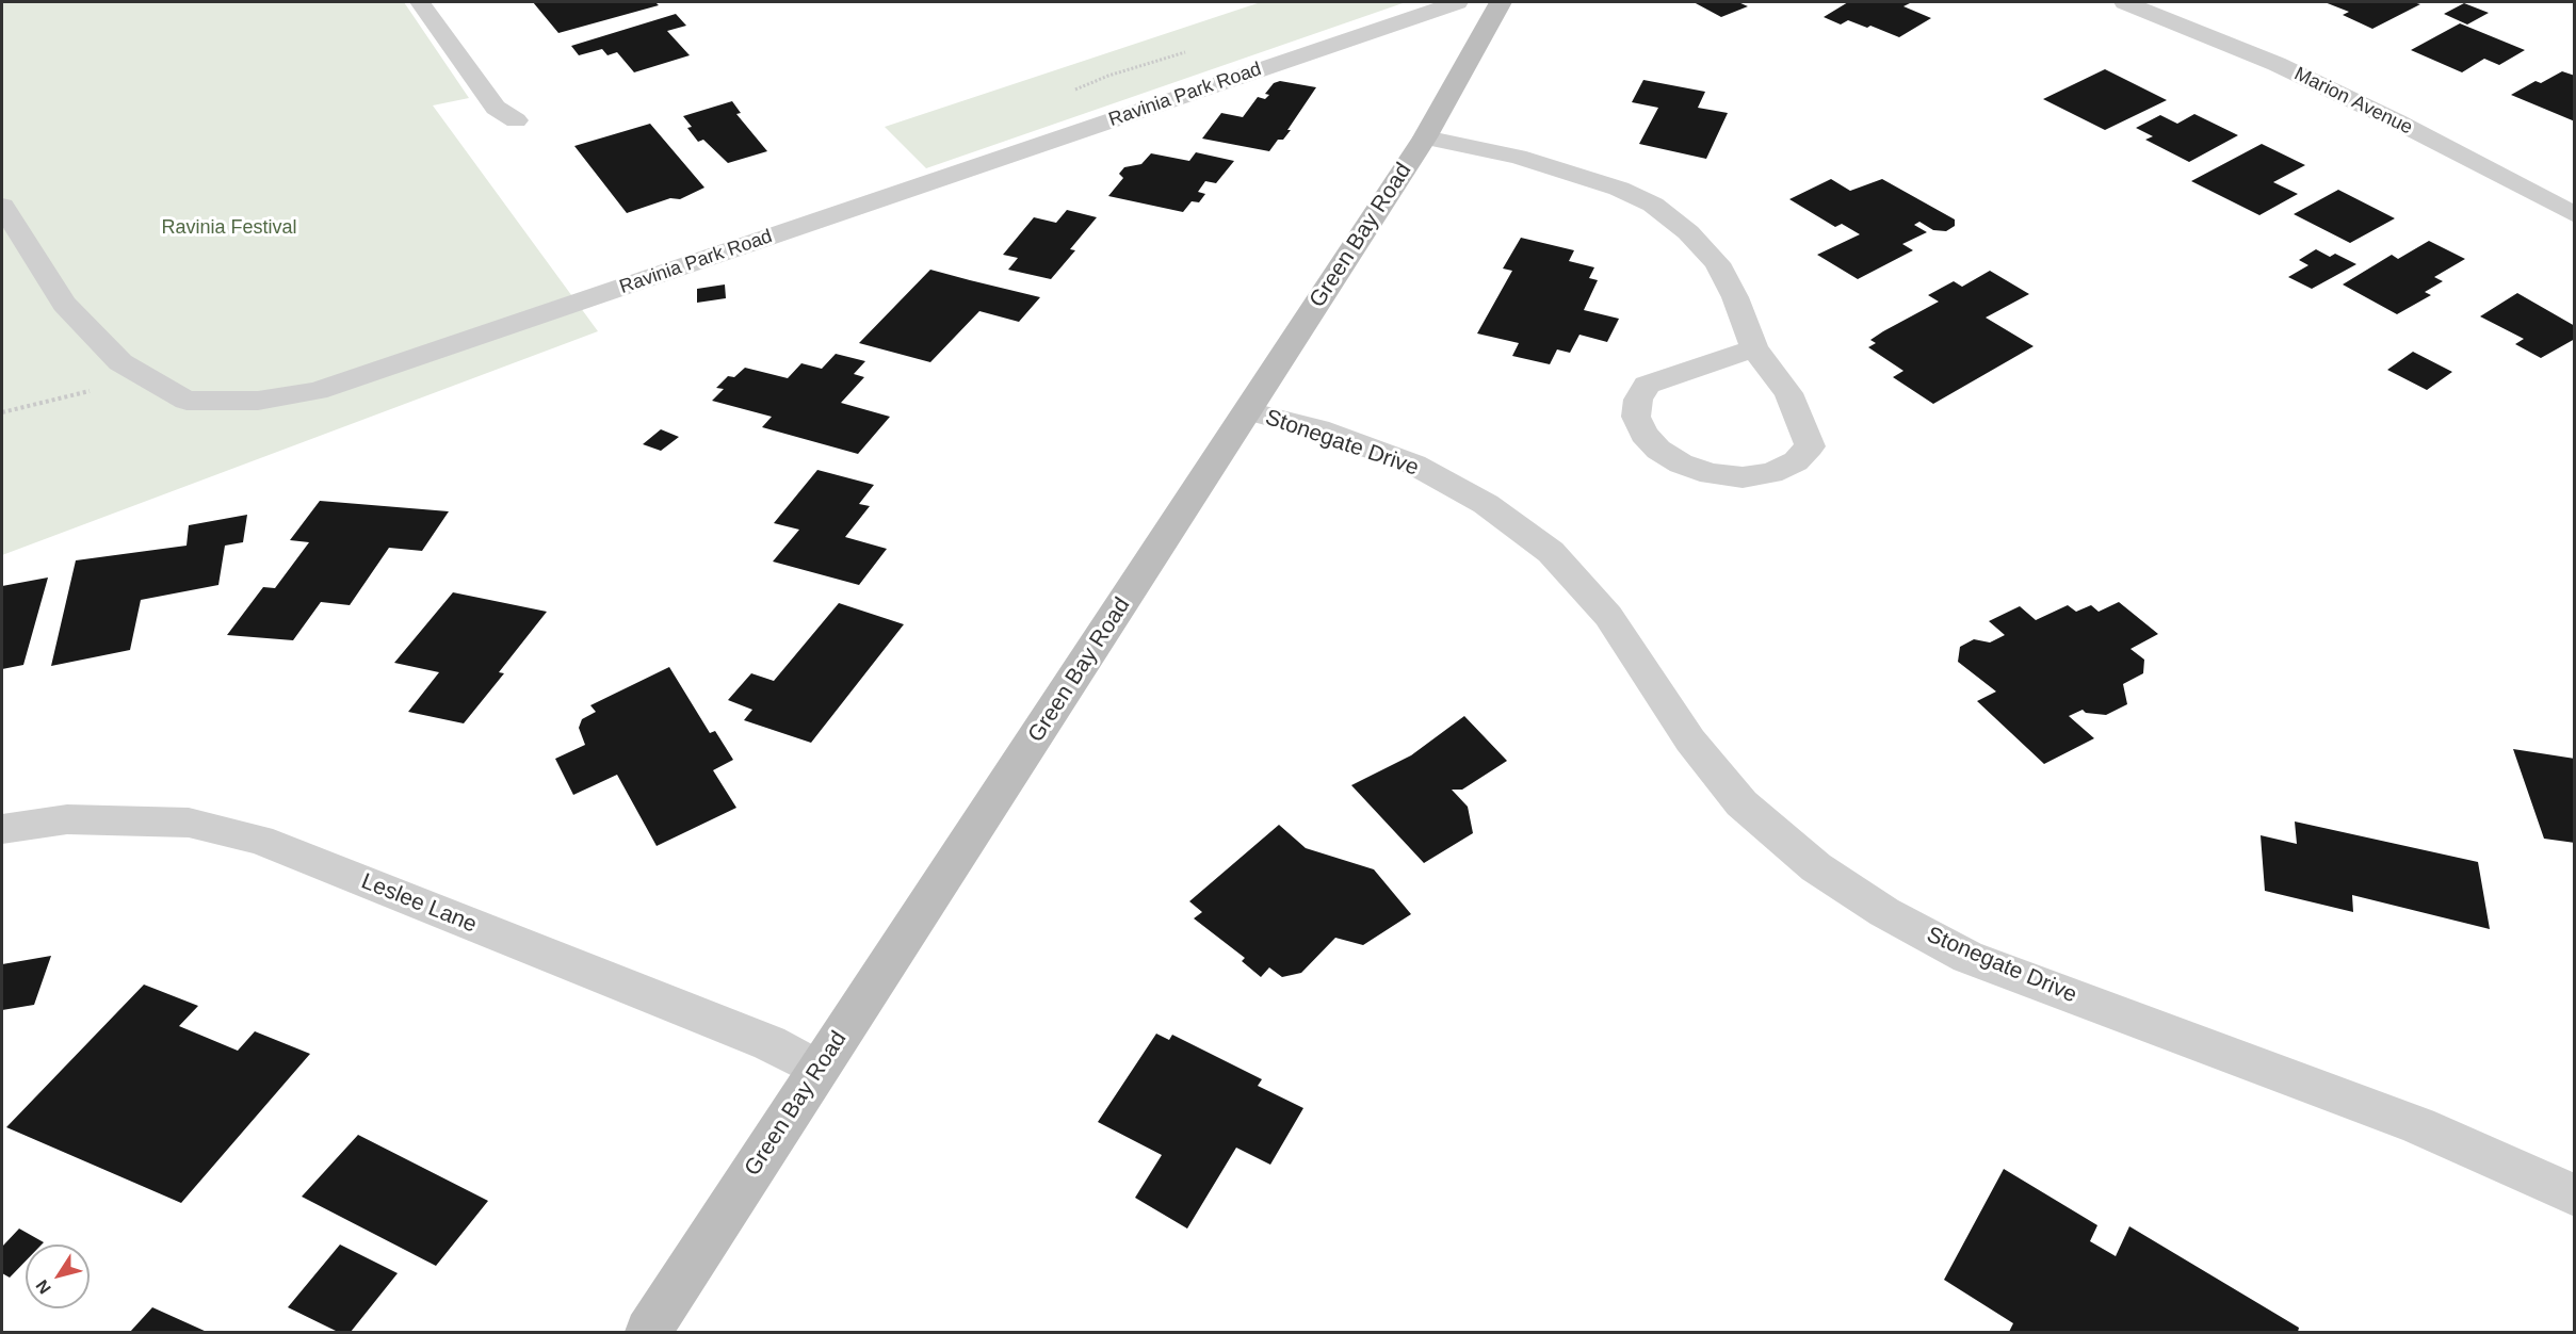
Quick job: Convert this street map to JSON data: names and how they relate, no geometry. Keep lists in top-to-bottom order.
{
  "streets": {
    "main road": ["Green Bay Road"],
    "street": [
      "Ravinia Park Road",
      "Marion Avenue",
      "Stonegate Drive",
      "Leslee Lane"
    ]
  },
  "crossings": [
    ["Green Bay Road", "Stonegate Drive"],
    ["Green Bay Road", "Leslee Lane"]
  ],
  "parks": ["Ravinia Festival"],
  "north": "bottom left"
}
